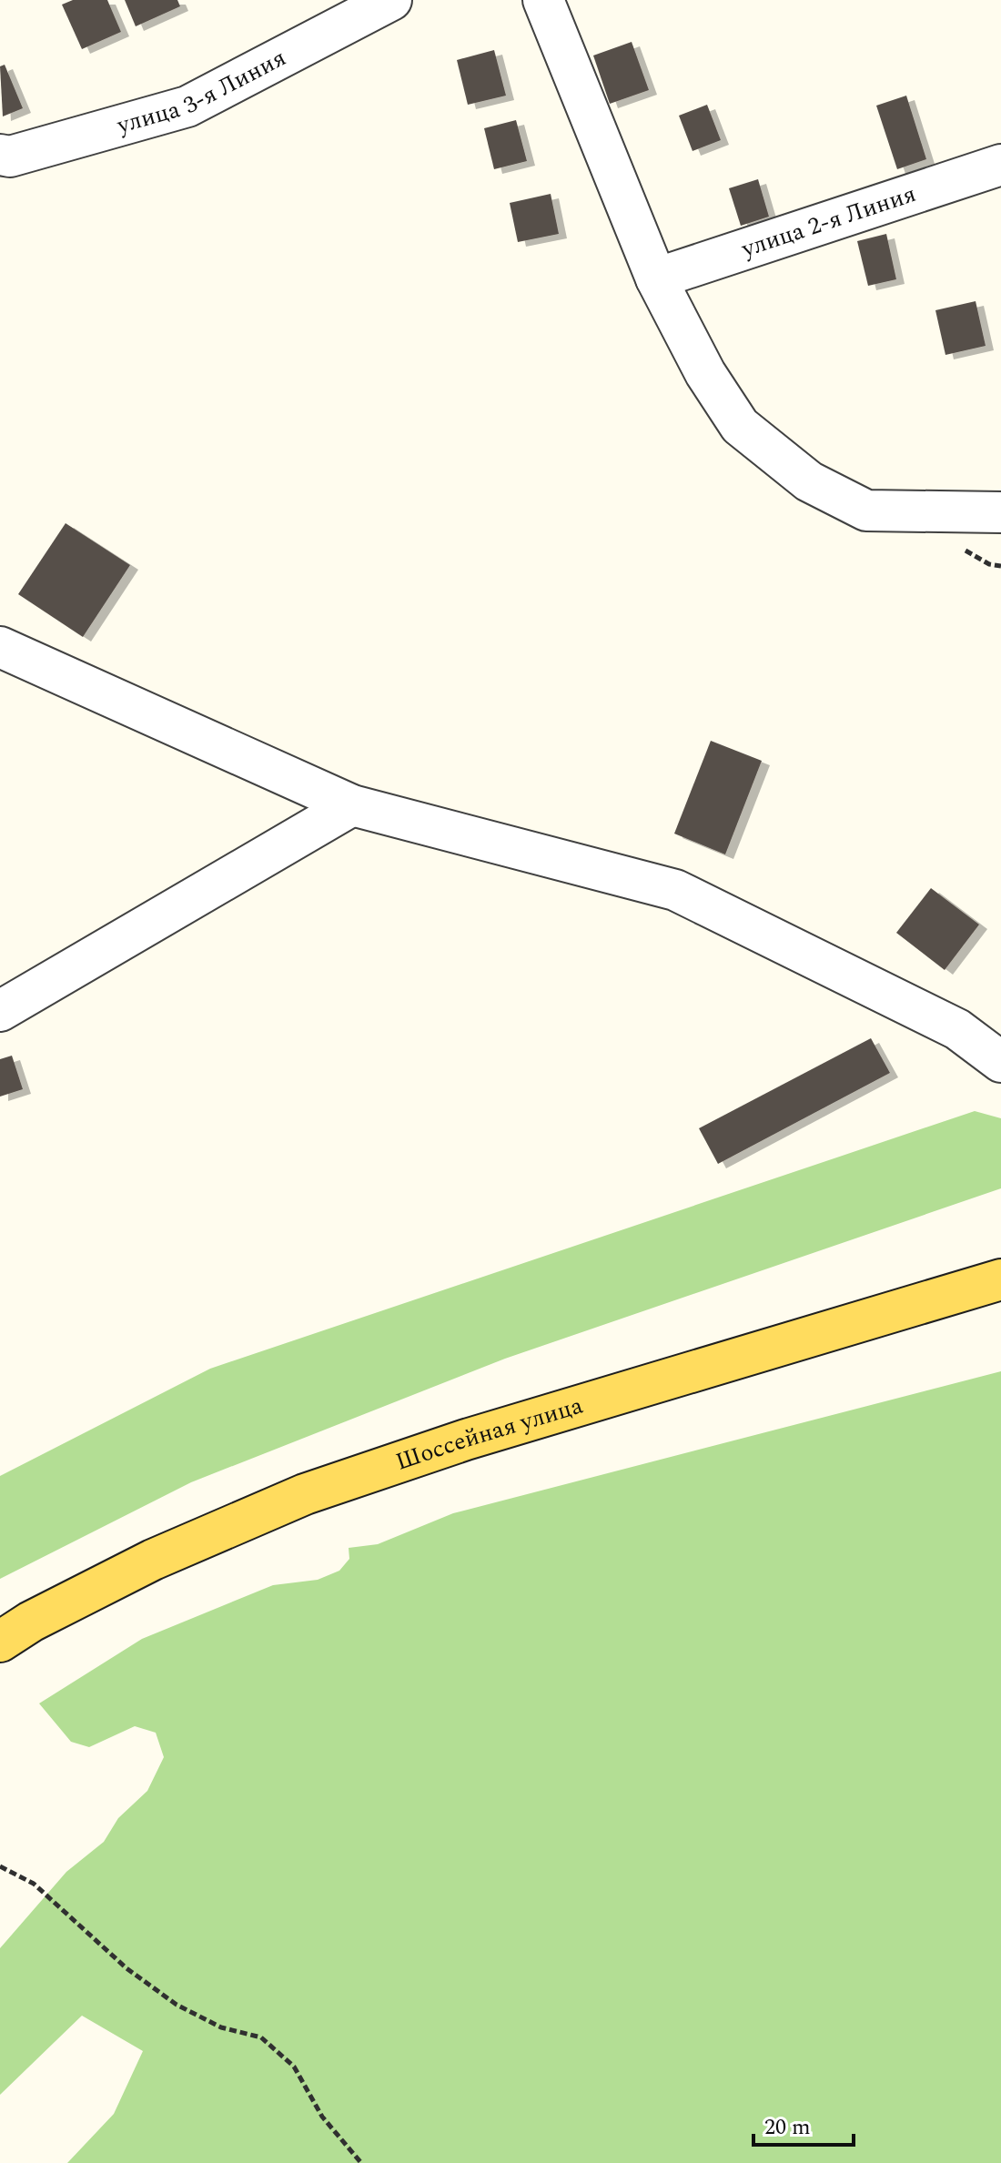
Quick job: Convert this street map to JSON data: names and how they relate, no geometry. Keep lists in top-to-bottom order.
{
  "streets": {
    "main road": ["Шоссейная улица"],
    "street": ["улица 3-я Линия", "улица 2-я Линия"]
  },
  "scale_bar": "20 m"
}
